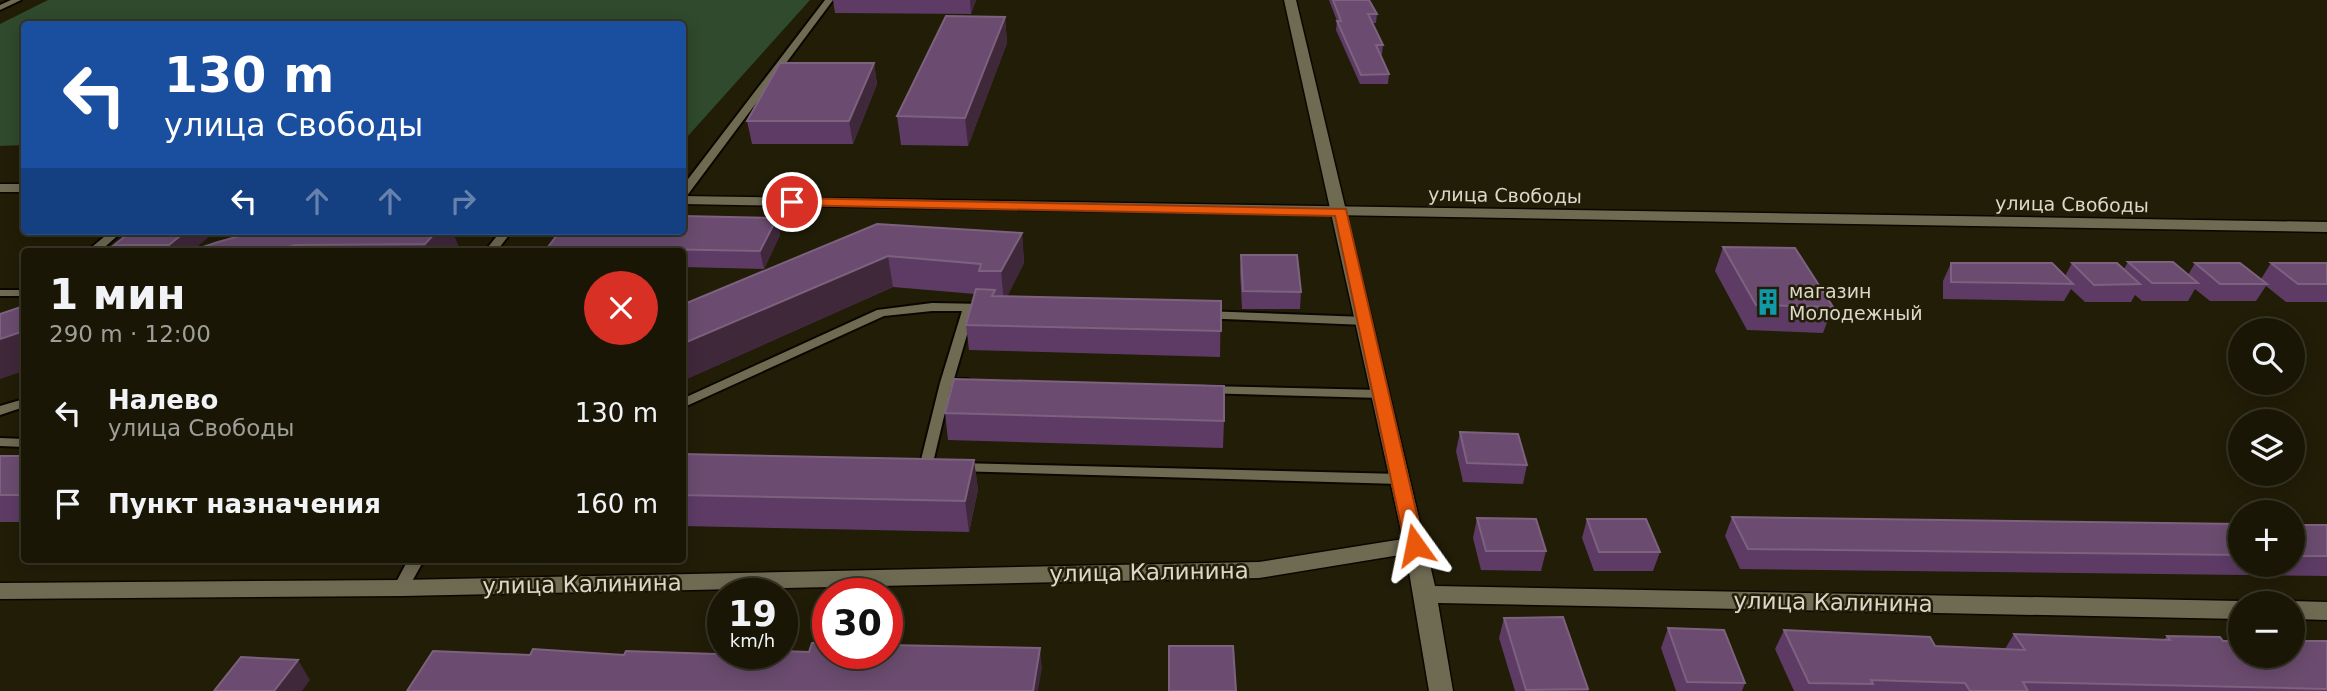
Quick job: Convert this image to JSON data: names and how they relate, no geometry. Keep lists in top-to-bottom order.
{
  "streets": {
    "street": ["улица Свободы", "улица Калинина"]
  },
  "places": {
    "building": ["магазин Молодежный"]
  },
  "page": {
    "turn": ["130 m", "улица Свободы"],
    "heading": ["1 мин", "290 m · 12:00"],
    "map_buttons": ["+", "−"],
    "list": [
      {
        "name": "Налево",
        "note": "улица Свободы",
        "value": "130 m"
      },
      {
        "name": "Пункт назначения",
        "value": "160 m"
      }
    ],
    "speed": "19 km/h",
    "limit": "30"
  }
}
